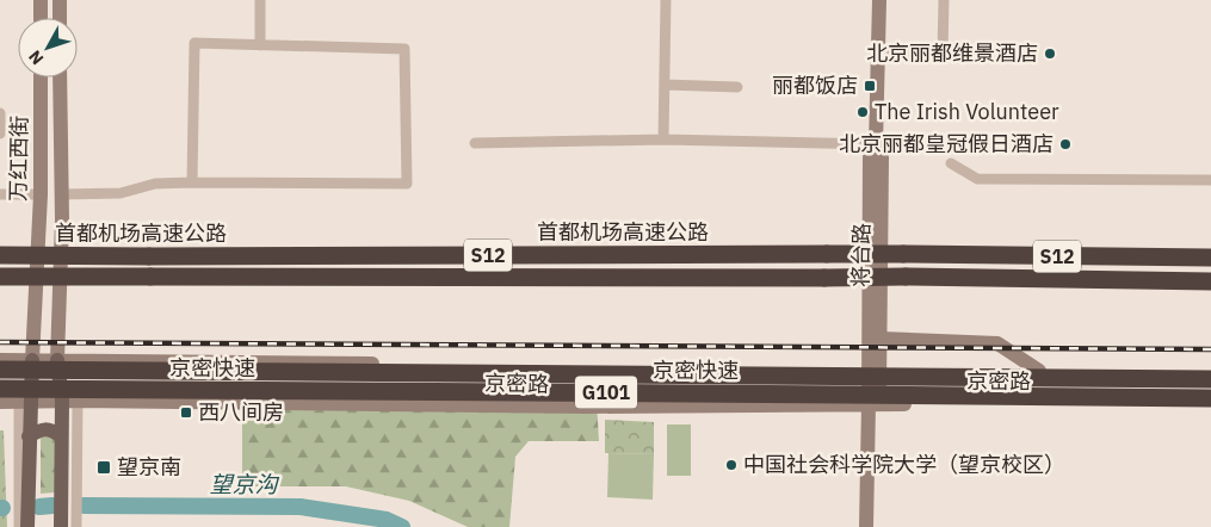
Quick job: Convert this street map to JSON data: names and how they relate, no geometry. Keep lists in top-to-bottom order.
{
  "streets": {
    "highway": [
      "首都机场高速公路",
      "S12",
      "京密快速",
      "G101"
    ],
    "main road": ["万红西街", "将台路", "京密路"]
  },
  "crossings": [
    ["万红西街", "京密路"],
    ["将台路", "京密路"],
    ["京密快速", "京密路"]
  ],
  "water": ["望京沟"],
  "places": {
    "other": [
      "北京丽都维景酒店",
      "The Irish Volunteer",
      "北京丽都皇冠假日酒店",
      "中国社会科学院大学（望京校区）"
    ],
    "transit": ["丽都饭店", "西八间房", "望京南"]
  },
  "north": "bottom left"
}
